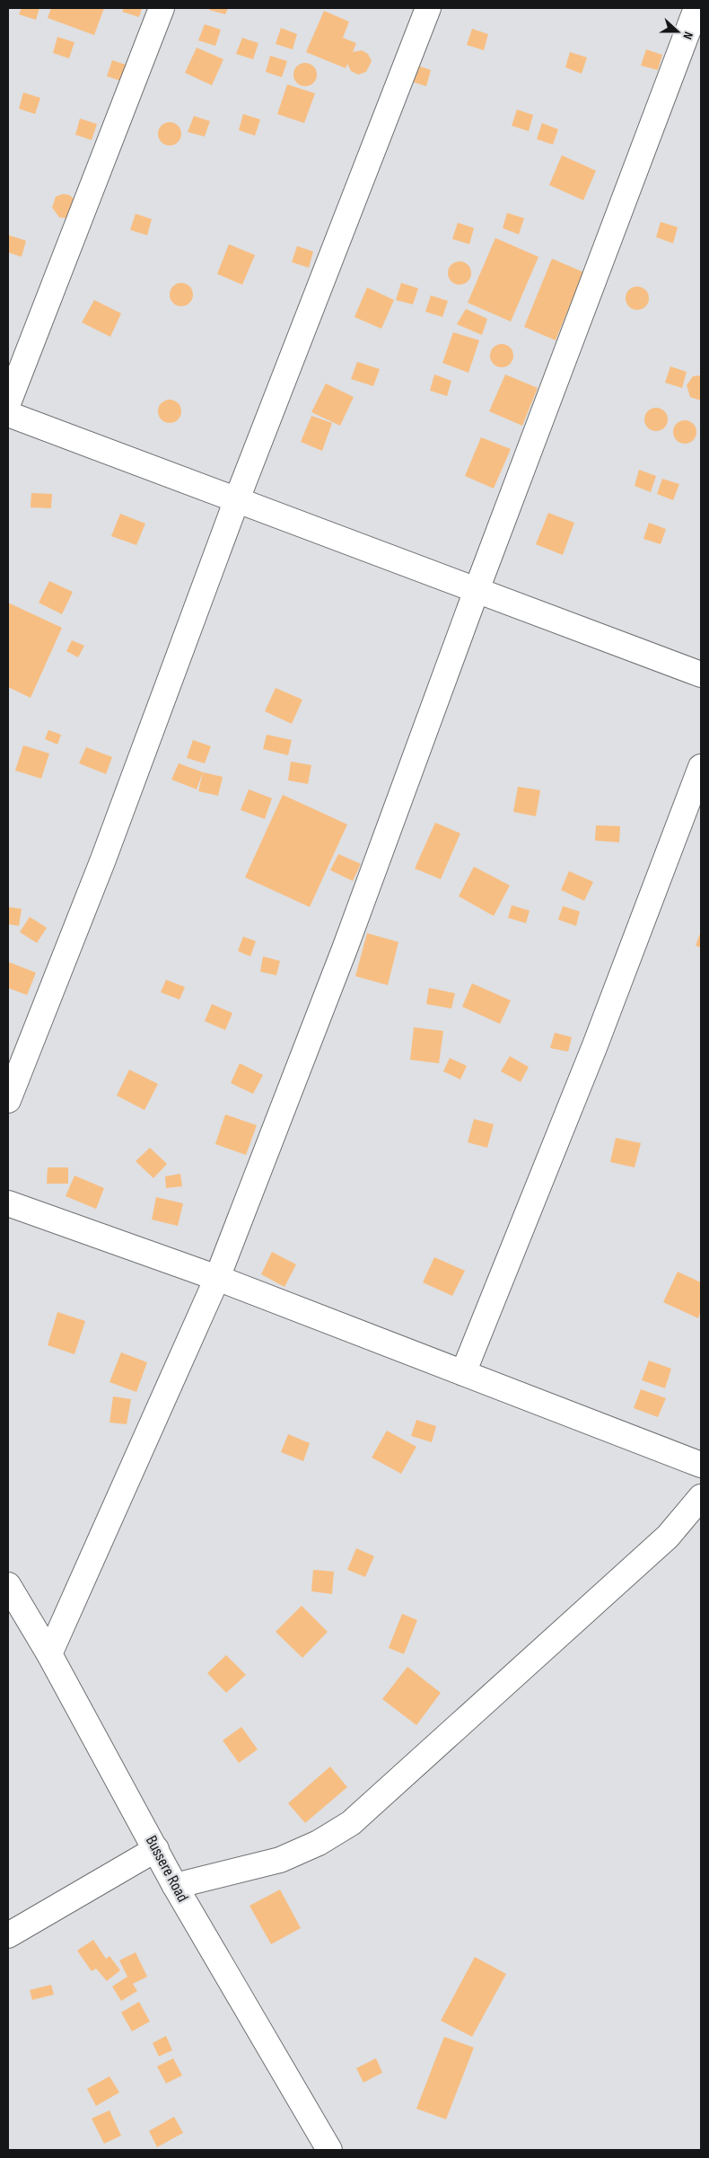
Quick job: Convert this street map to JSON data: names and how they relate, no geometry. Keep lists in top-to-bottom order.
{
  "streets": {
    "street": ["Bussere Road"]
  },
  "north": "right"
}
